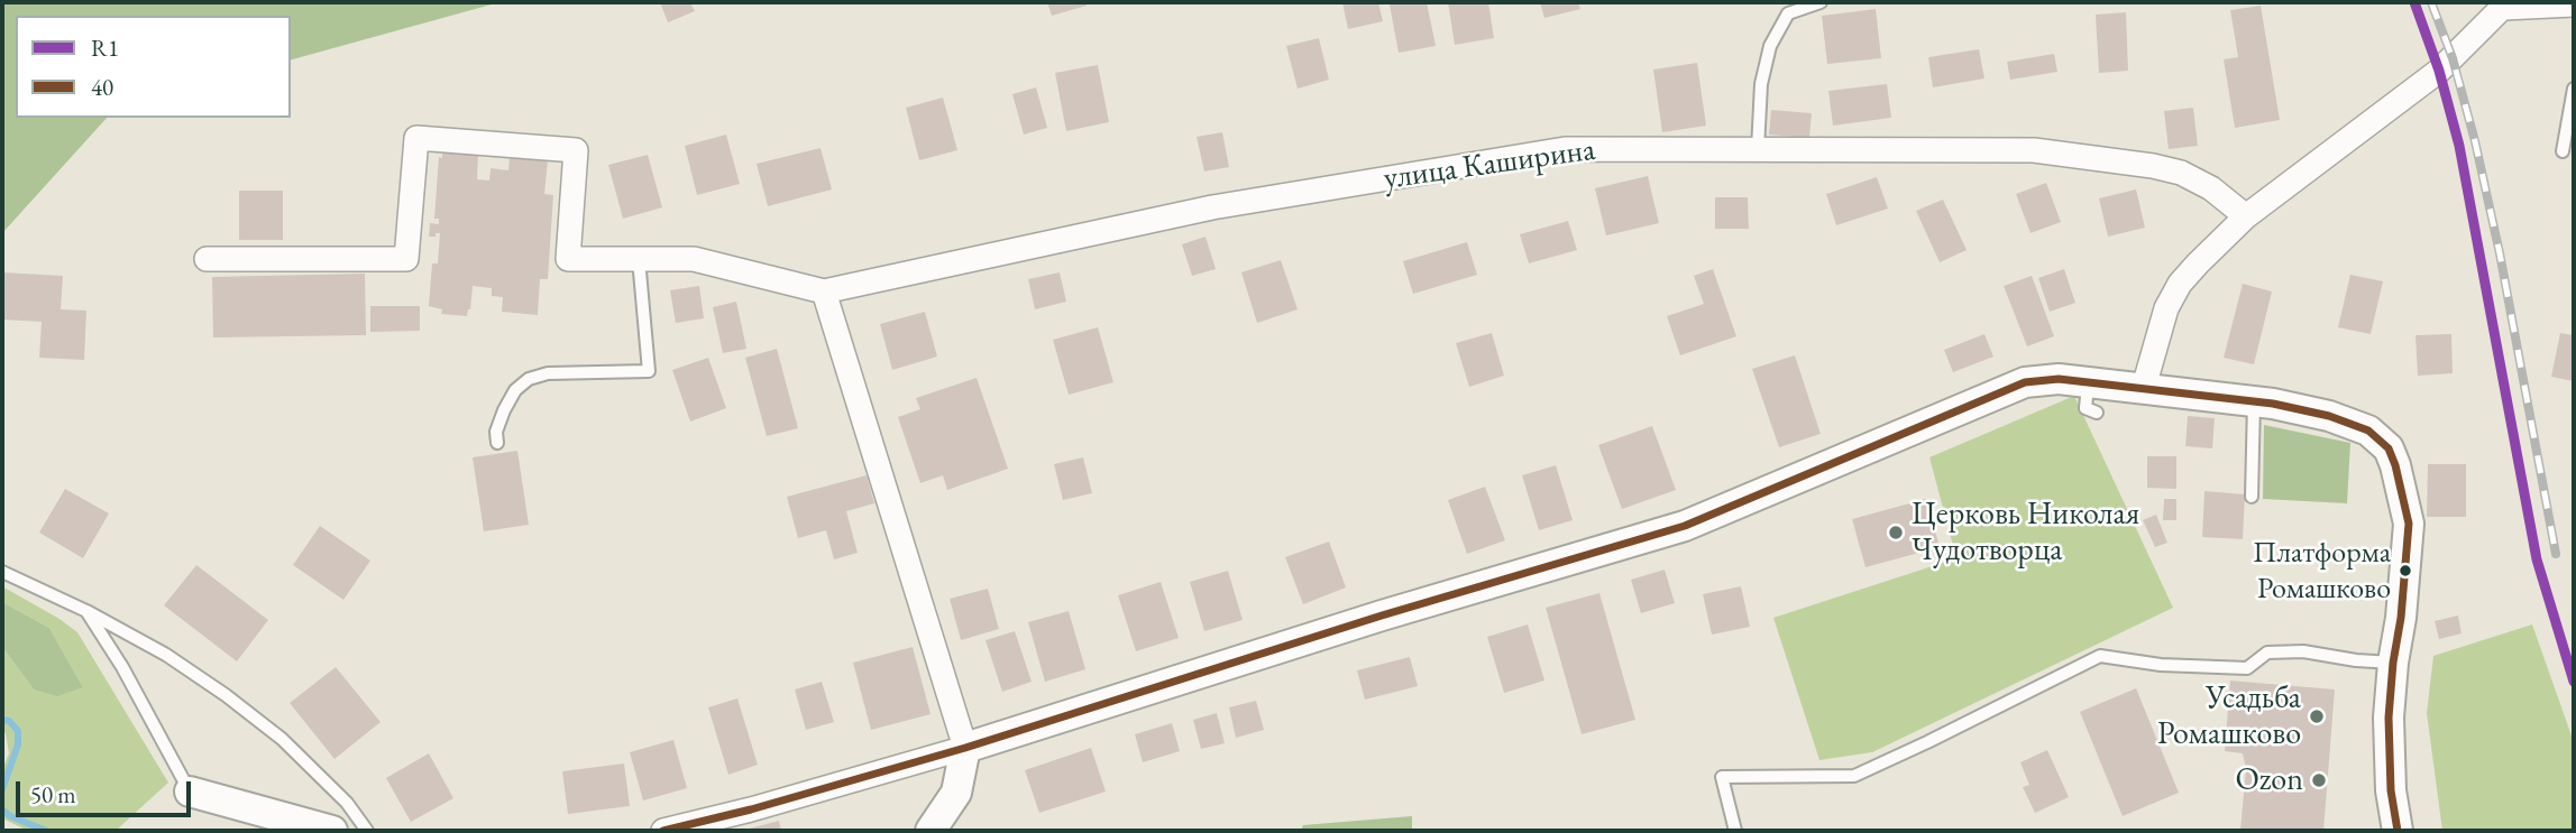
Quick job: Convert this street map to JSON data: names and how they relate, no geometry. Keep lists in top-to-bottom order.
{
  "streets": {
    "street": ["улица Каширина"]
  },
  "places": [
    "Церковь Николая Чудотворца",
    "Платформа Ромашково",
    "Усадьба Ромашково",
    "Ozon"
  ],
  "lines": ["transit line R1", "transit line 40"],
  "legend": ["R1", "40"],
  "scale_bar": "50 m"
}
